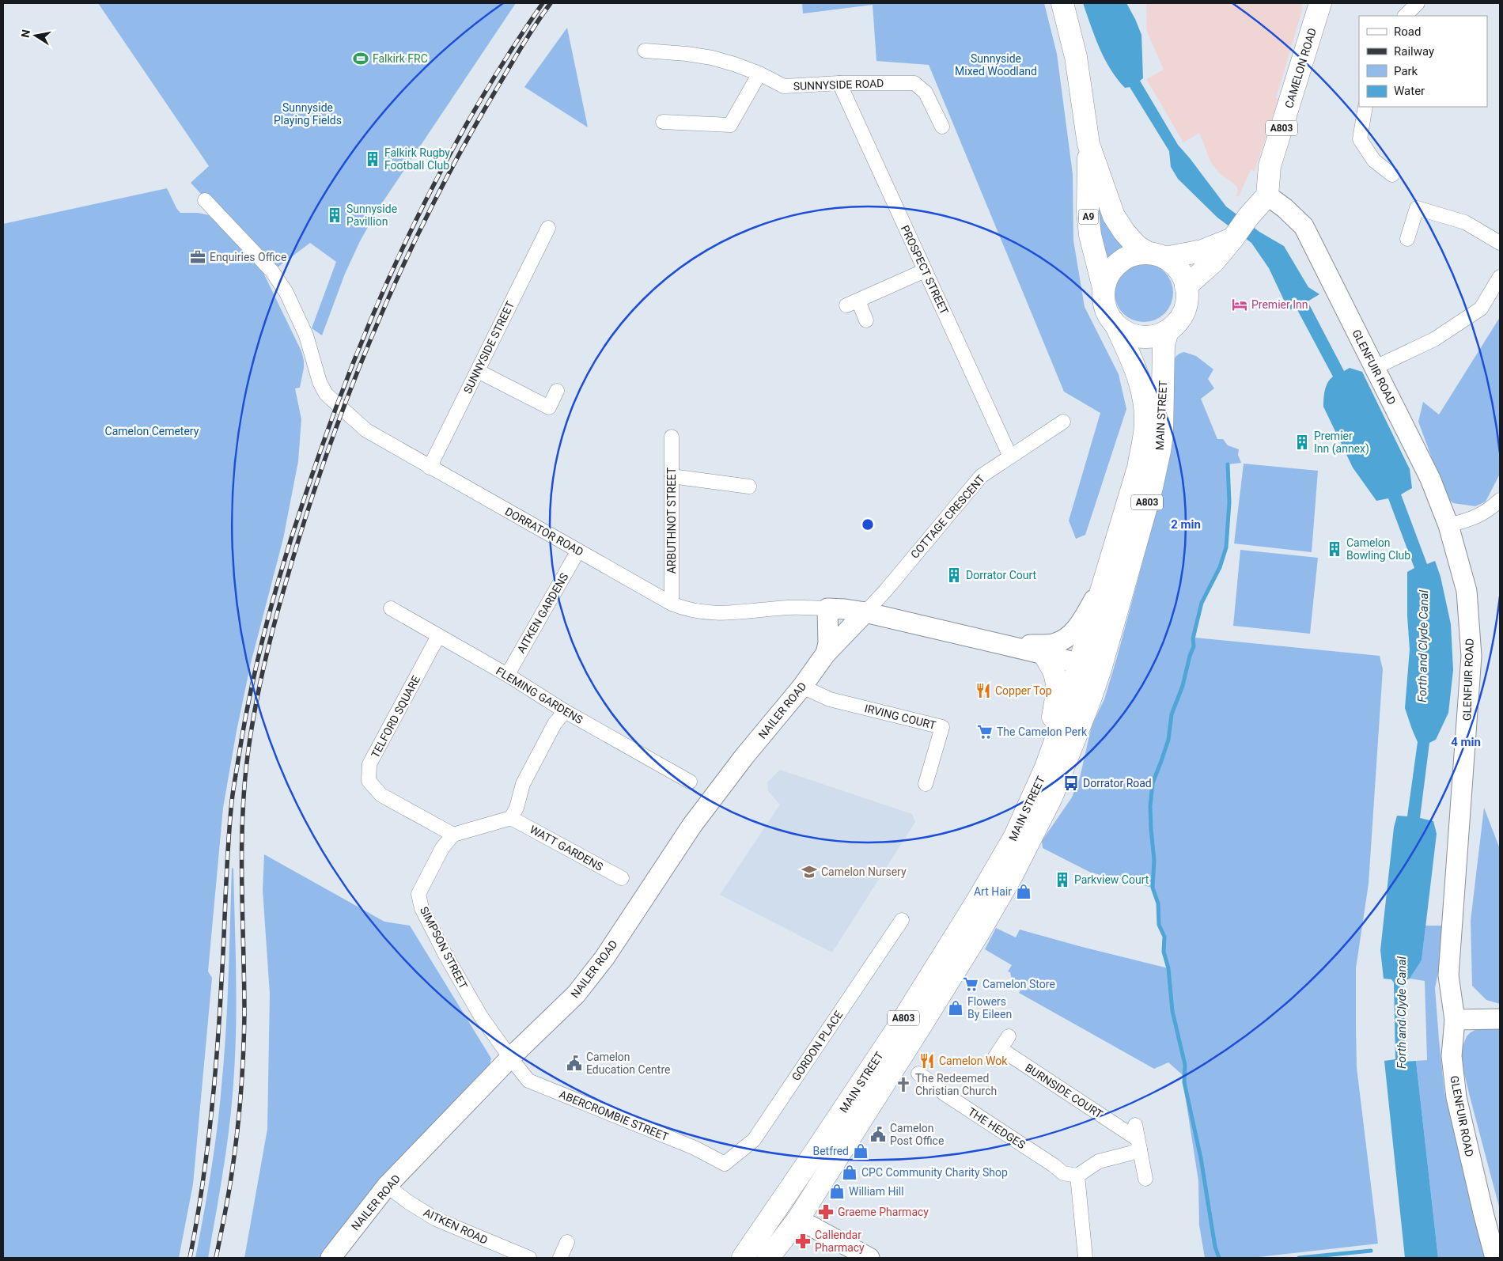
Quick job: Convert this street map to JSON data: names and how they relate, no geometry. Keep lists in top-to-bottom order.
{
  "streets": {
    "main road": [
      "CAMELON ROAD",
      "A803",
      "A9",
      "MAIN STREET"
    ],
    "street": [
      "SUNNYSIDE ROAD",
      "PROSPECT STREET",
      "SUNNYSIDE STREET",
      "GLENFUIR ROAD",
      "COTTAGE CRESCENT",
      "ARBUTHNOT STREET",
      "DORRATOR ROAD",
      "AITKEN GARDENS",
      "FLEMING GARDENS",
      "NAILER ROAD",
      "TELFORD SQUARE",
      "IRVING COURT",
      "WATT GARDENS",
      "SIMPSON STREET",
      "GORDON PLACE",
      "BURNSIDE COURT",
      "ABERCROMBIE STREET",
      "THE HEDGES",
      "AITKEN ROAD"
    ]
  },
  "crossings": [
    ["CAMELON ROAD", "GLENFUIR ROAD"],
    ["SUNNYSIDE ROAD", "PROSPECT STREET"],
    ["A9", "MAIN STREET"],
    ["PROSPECT STREET", "COTTAGE CRESCENT"],
    ["SUNNYSIDE STREET", "DORRATOR ROAD"],
    ["MAIN STREET", "DORRATOR ROAD"],
    ["COTTAGE CRESCENT", "DORRATOR ROAD"],
    ["COTTAGE CRESCENT", "NAILER ROAD"],
    ["ARBUTHNOT STREET", "DORRATOR ROAD"],
    ["DORRATOR ROAD", "AITKEN GARDENS"],
    ["DORRATOR ROAD", "NAILER ROAD"],
    ["AITKEN GARDENS", "FLEMING GARDENS"],
    ["FLEMING GARDENS", "TELFORD SQUARE"],
    ["NAILER ROAD", "IRVING COURT"],
    ["NAILER ROAD", "SIMPSON STREET"],
    ["NAILER ROAD", "ABERCROMBIE STREET"],
    ["NAILER ROAD", "AITKEN ROAD"],
    ["TELFORD SQUARE", "SIMPSON STREET"],
    ["SIMPSON STREET", "ABERCROMBIE STREET"],
    ["GORDON PLACE", "ABERCROMBIE STREET"]
  ],
  "water": ["Forth and Clyde Canal"],
  "parks": ["Sunnyside Mixed Woodland", "Sunnyside Playing Fields", "Camelon Cemetery"],
  "places": {
    "sports": ["Falkirk FRC"],
    "building": [
      "Falkirk Rugby Football Club",
      "Sunnyside Pavillion",
      "Premier Inn (annex)",
      "Camelon Bowling Club",
      "Dorrator Court",
      "Parkview Court"
    ],
    "office": ["Enquiries Office"],
    "hotel": ["Premier Inn"],
    "restaurant": ["Copper Top", "Camelon Wok"],
    "supermarket": ["The Camelon Perk", "Camelon Store"],
    "bus stop": ["Dorrator Road"],
    "school or university": ["Camelon Nursery"],
    "shop": [
      "Art Hair",
      "Flowers By Eileen",
      "Betfred",
      "CPC Community Charity Shop",
      "William Hill"
    ],
    "public building": ["Camelon Education Centre", "Camelon Post Office"],
    "church": ["The Redeemed Christian Church"],
    "pharmacy": ["Graeme Pharmacy", "Callendar Pharmacy"]
  },
  "legend": [
    "Road",
    "Railway",
    "Park",
    "Water"
  ],
  "north": "left",
  "rings": ["2 min", "4 min"]
}
